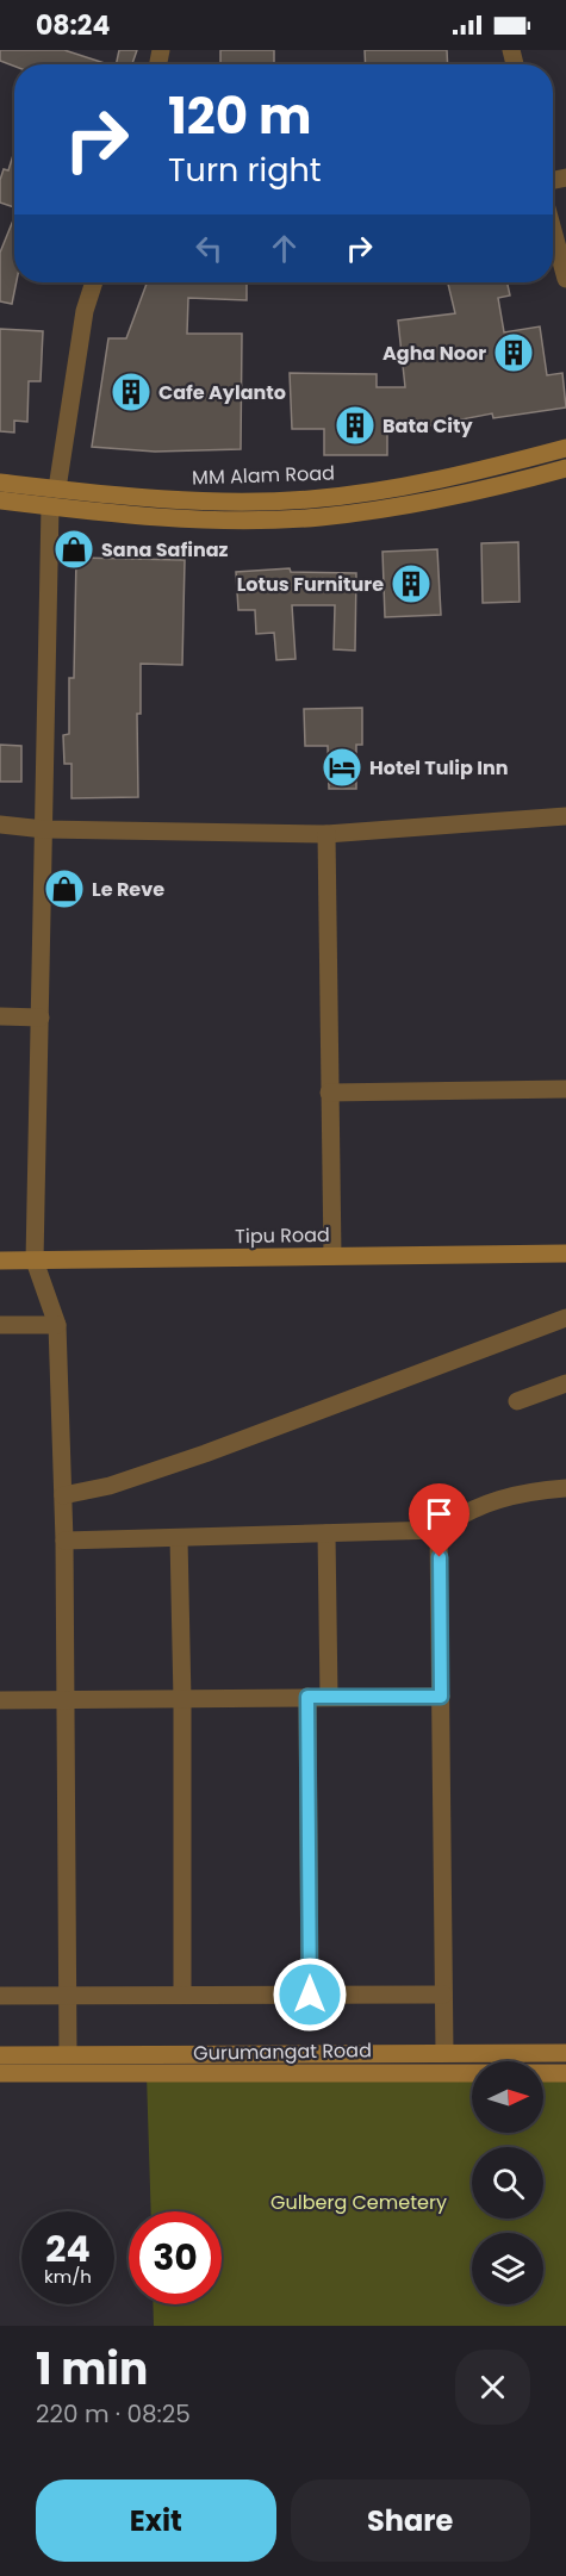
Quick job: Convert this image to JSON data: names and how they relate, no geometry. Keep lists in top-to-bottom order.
{
  "streets": {
    "street": ["MM Alam Road", "Tipu Road", "Gurumangat Road"]
  },
  "parks": ["Gulberg Cemetery"],
  "places": {
    "building": [
      "Agha Noor",
      "Cafe Aylanto",
      "Bata City",
      "Lotus Furniture"
    ],
    "shop": ["Sana Safinaz", "Le Reve"],
    "hotel": ["Hotel Tulip Inn"]
  },
  "north": "right",
  "page": {
    "status": "08:24",
    "turn": ["120 m", "Turn right"],
    "speed": "24 km/h",
    "limit": "30",
    "heading": ["1 min", "220 m · 08:25"],
    "buttons": ["Exit", "Share"]
  }
}
